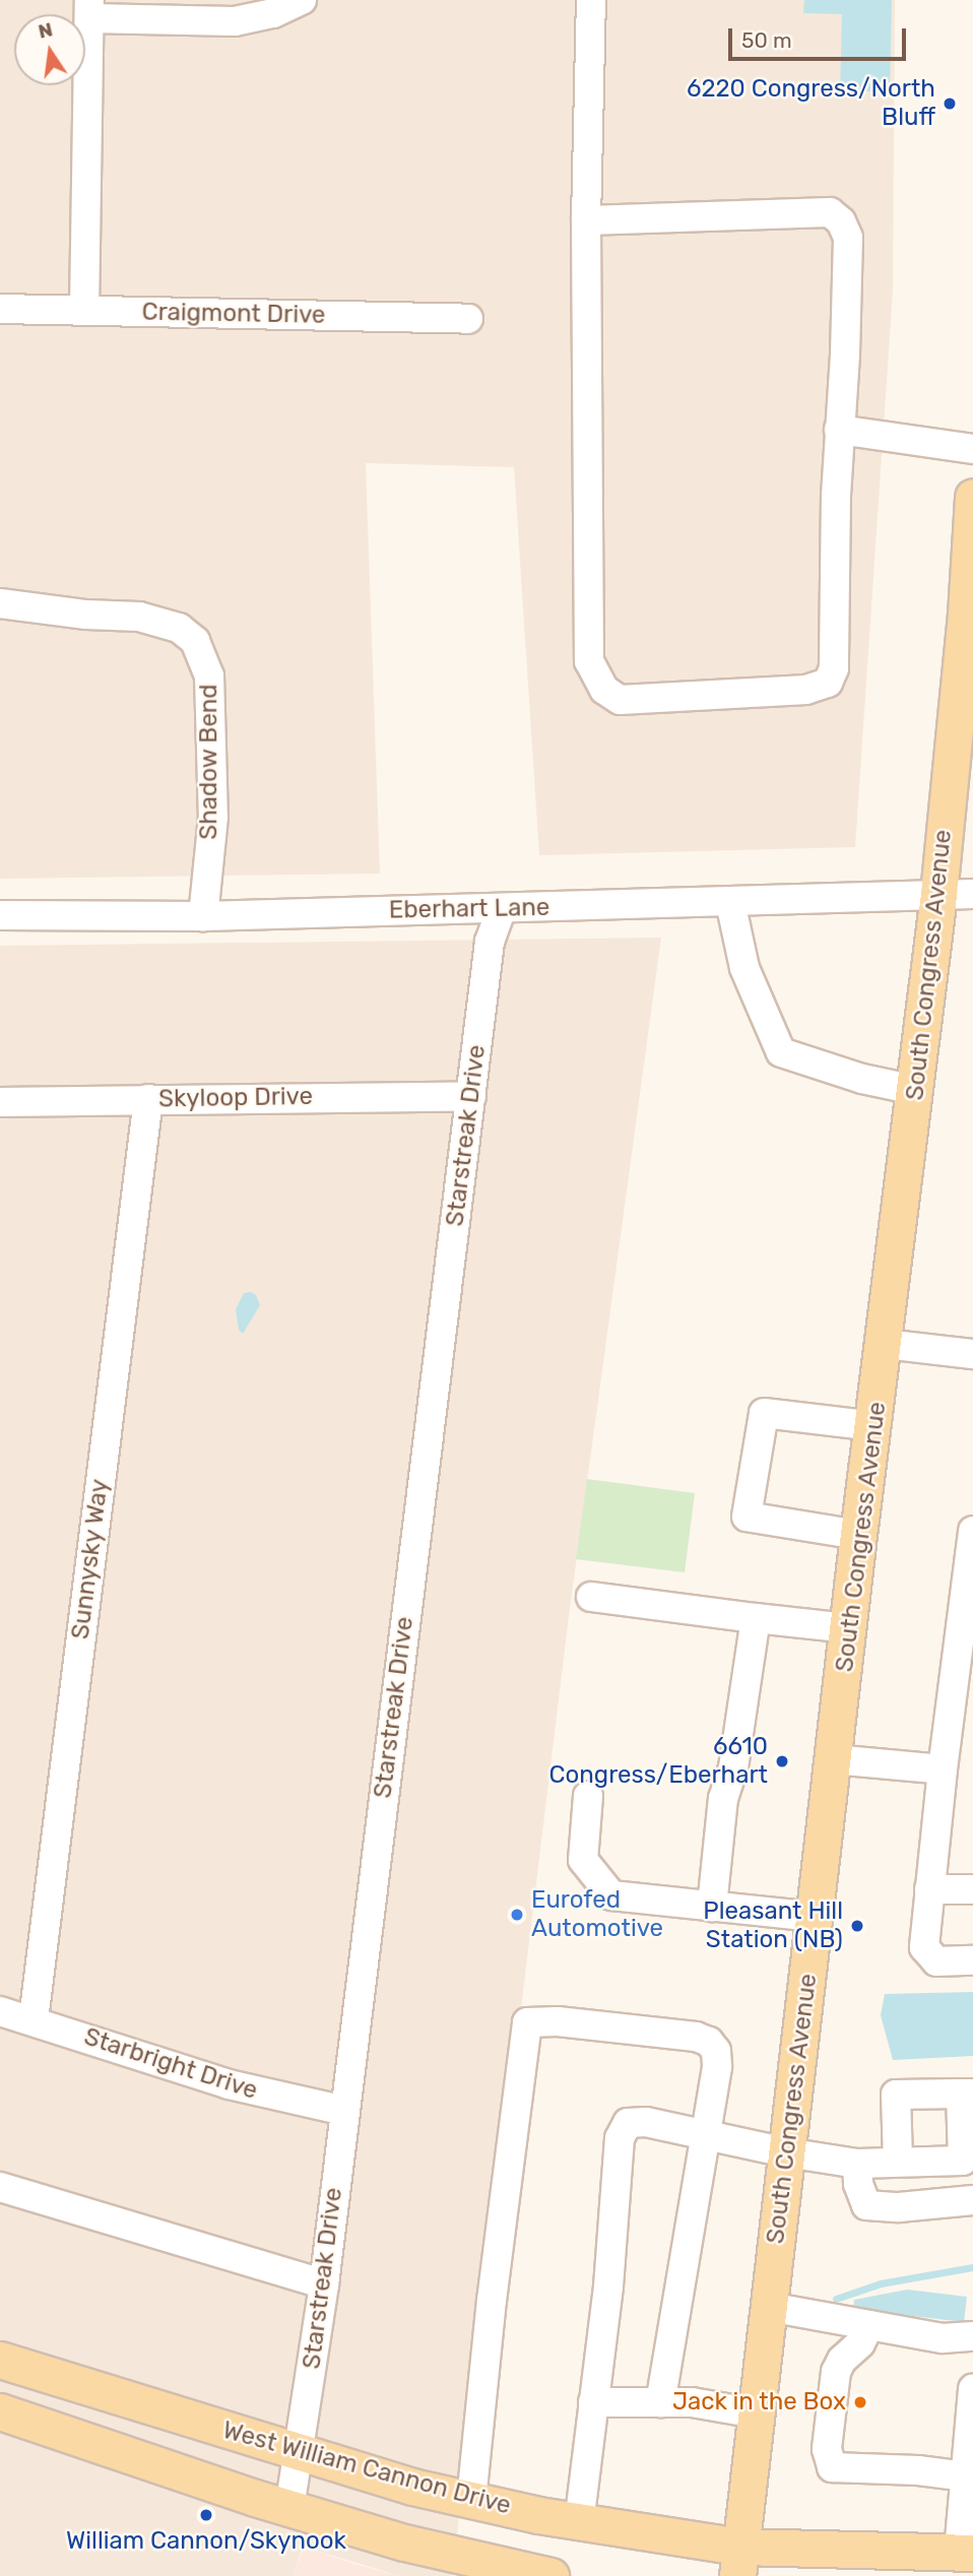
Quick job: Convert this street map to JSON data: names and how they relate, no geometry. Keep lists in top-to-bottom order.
{
  "streets": {
    "main road": ["South Congress Avenue", "West William Cannon Drive"],
    "street": [
      "Craigmont Drive",
      "Shadow Bend",
      "Eberhart Lane",
      "Skyloop Drive",
      "Starstreak Drive",
      "Sunnysky Way",
      "Starbright Drive"
    ]
  },
  "crossings": [
    ["Shadow Bend", "Eberhart Lane"],
    ["Eberhart Lane", "South Congress Avenue"],
    ["Eberhart Lane", "Starstreak Drive"],
    ["South Congress Avenue", "West William Cannon Drive"],
    ["Skyloop Drive", "Starstreak Drive"],
    ["Skyloop Drive", "Sunnysky Way"],
    ["Starstreak Drive", "Starbright Drive"],
    ["Starstreak Drive", "West William Cannon Drive"],
    ["Sunnysky Way", "Starbright Drive"]
  ],
  "places": [
    "6220 Congress/North Bluff",
    "6610 Congress/Eberhart",
    "Eurofed Automotive",
    "Pleasant Hill Station (NB)",
    "Jack in the Box",
    "William Cannon/Skynook"
  ],
  "scale_bar": "50 m",
  "north": "top"
}
